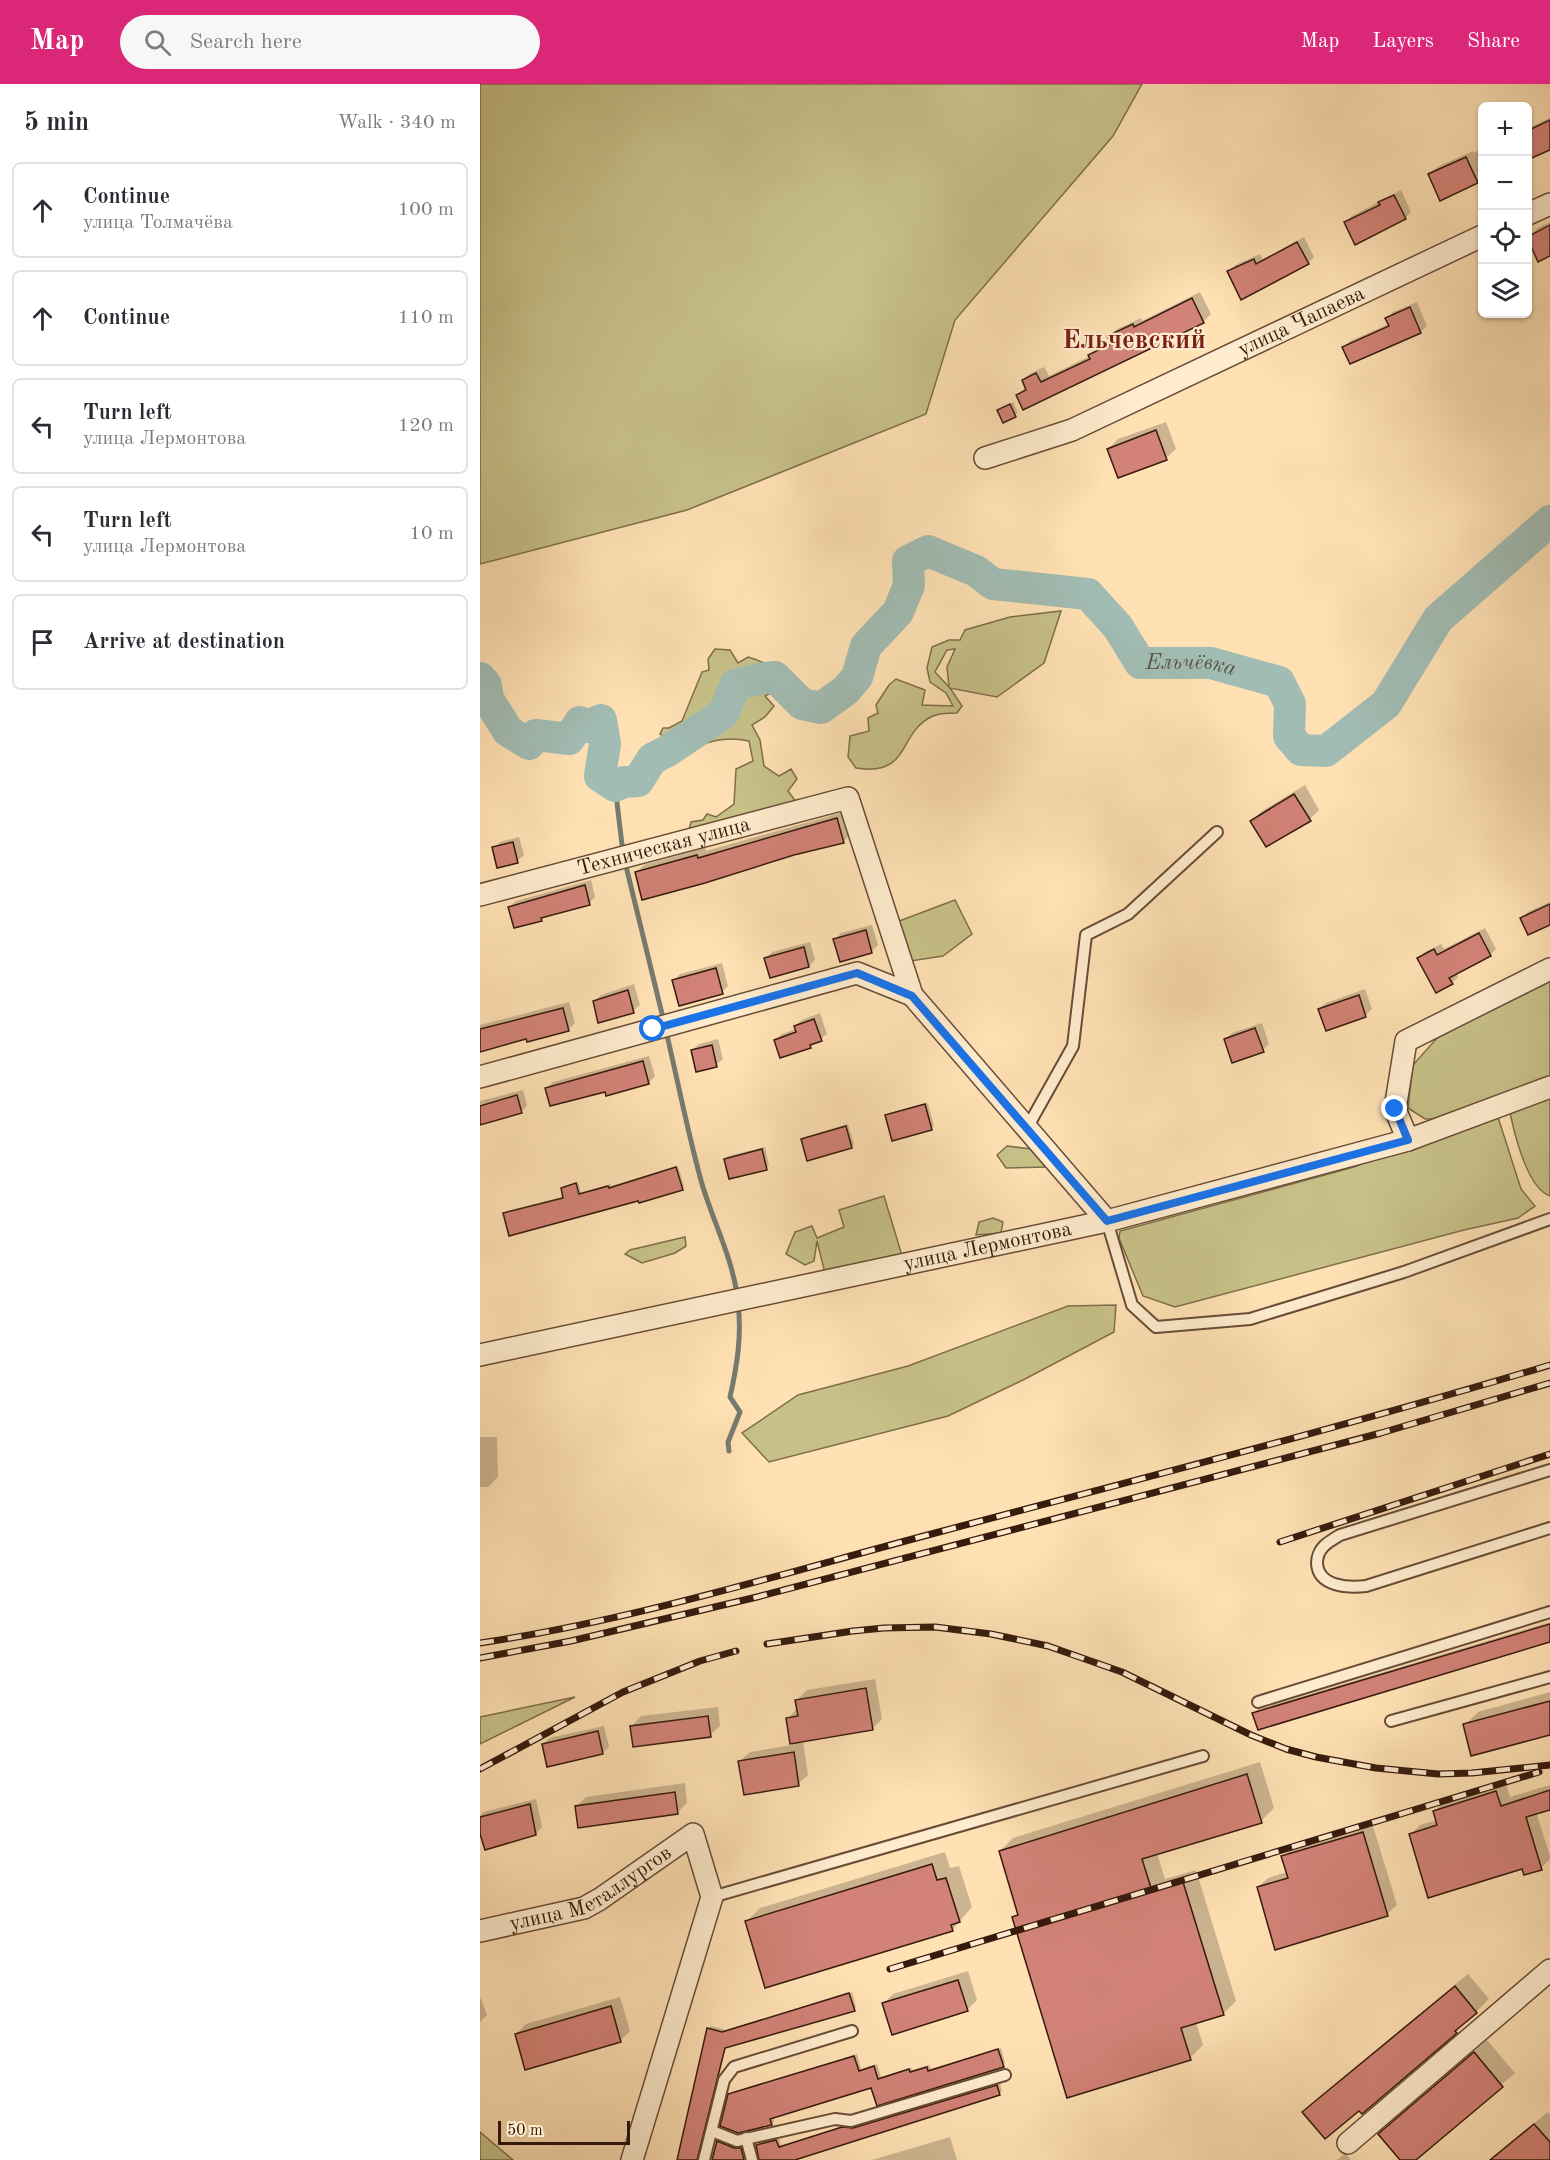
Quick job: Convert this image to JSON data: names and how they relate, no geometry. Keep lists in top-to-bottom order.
{
  "streets": {
    "street": [
      "улица Чапаева",
      "Техническая улица",
      "улица Лермонтова",
      "улица Металлургов"
    ]
  },
  "districts": ["Ельчевский"],
  "water": ["Ельчёвка"],
  "scale_bar": "50 m",
  "page": {
    "header": "Map",
    "search": "Search here",
    "nav": ["Map", "Layers", "Share"],
    "heading": ["5 min", "Walk · 340 m"],
    "map_buttons": ["+", "−"],
    "list": [
      ["Continue", "улица Толмачёва", "100 m"],
      ["Continue", "110 m"],
      ["Turn left", "улица Лермонтова", "120 m"],
      ["Turn left", "улица Лермонтова", "10 m"],
      "Arrive at destination"
    ],
    "scale": "50 m"
  }
}
